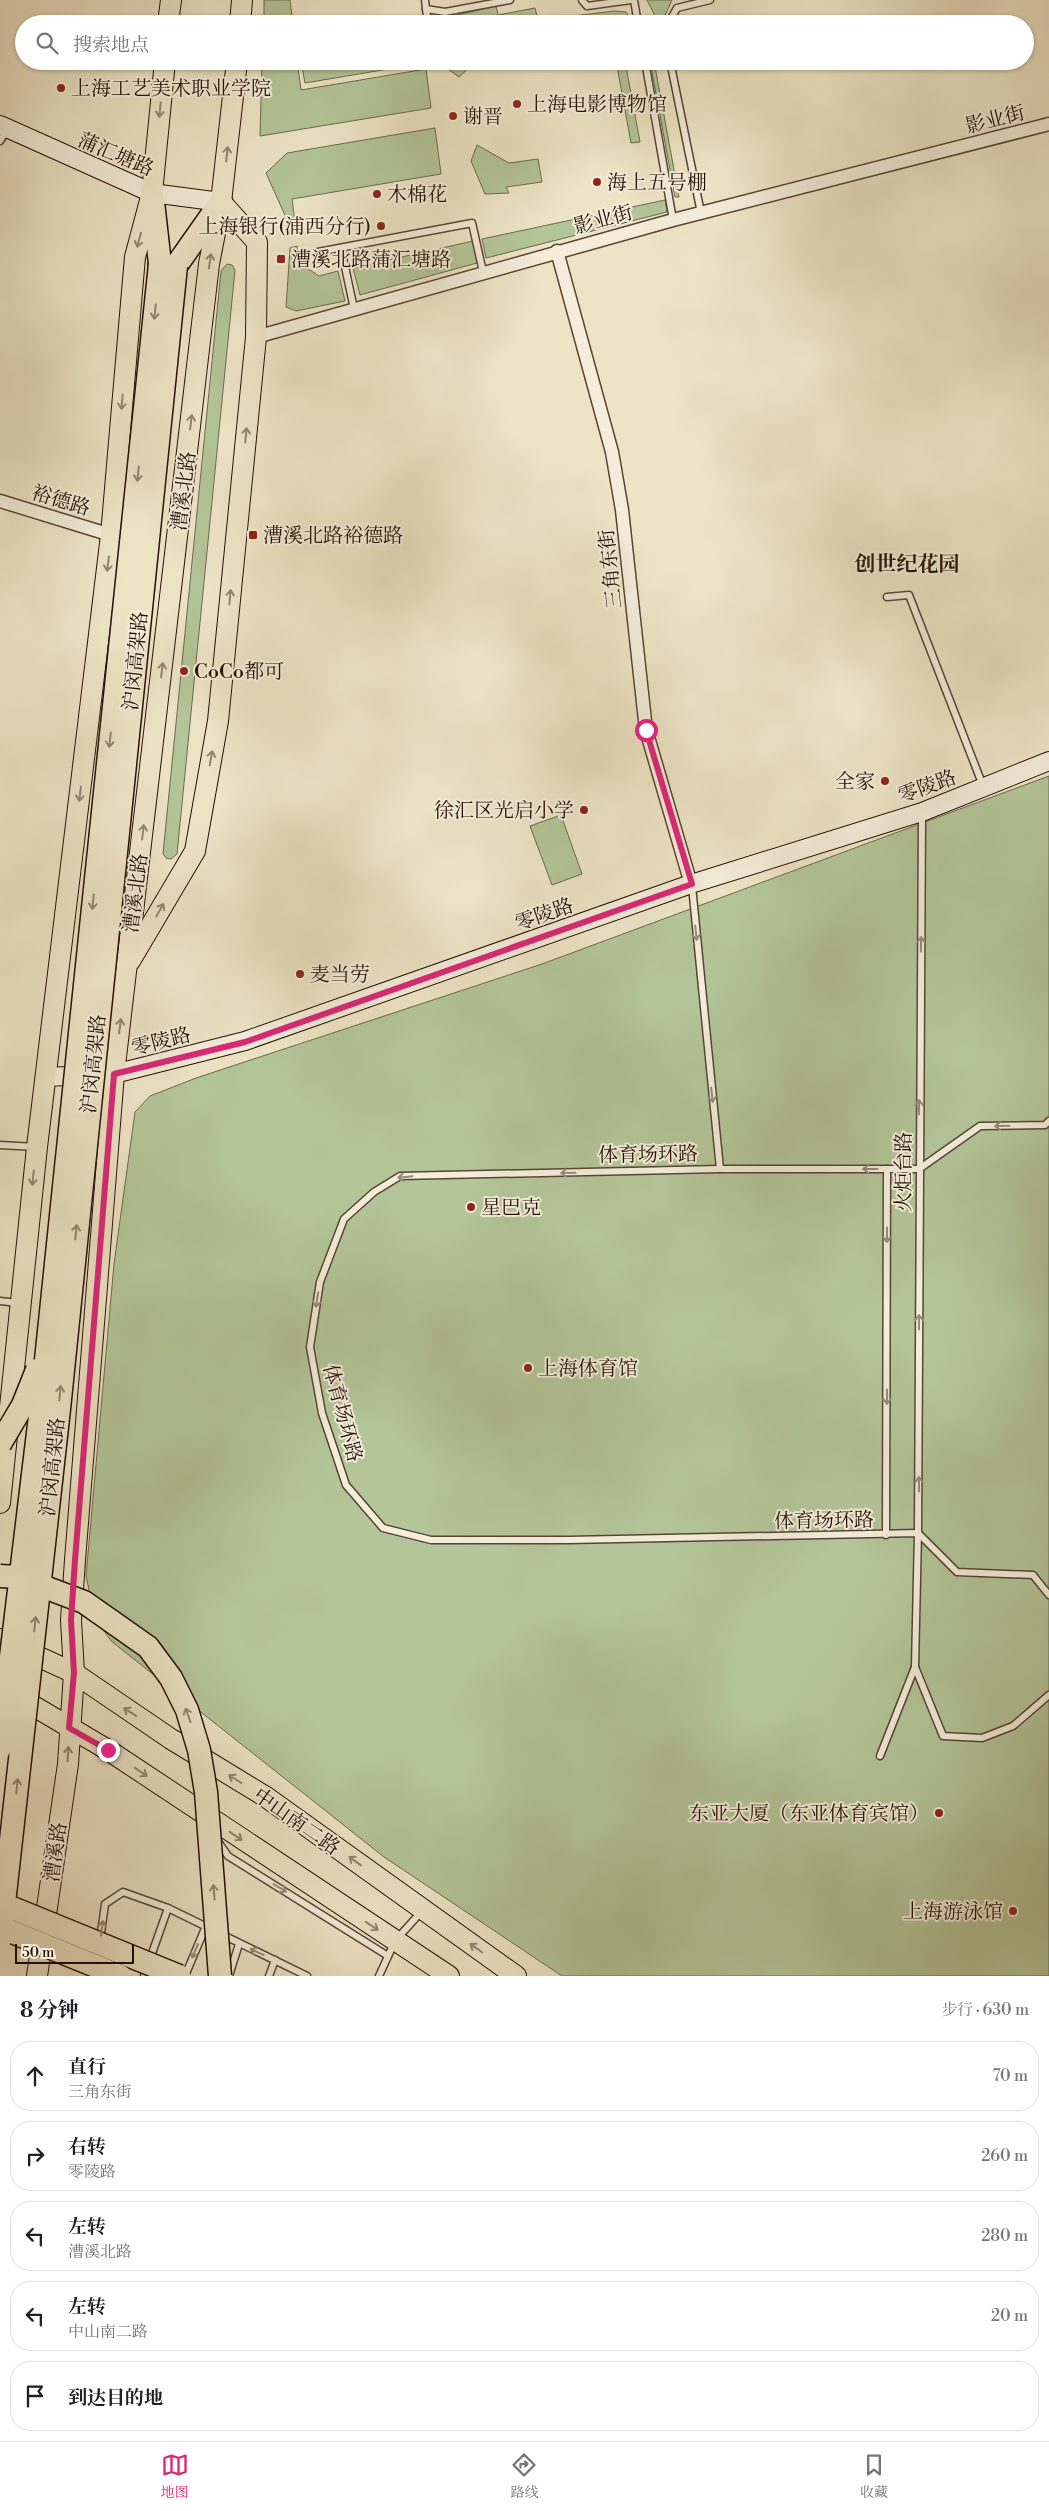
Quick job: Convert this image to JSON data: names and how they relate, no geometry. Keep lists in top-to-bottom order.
{
  "streets": {
    "highway": ["沪闵高架路"],
    "main road": ["漕溪北路", "中山南二路", "漕溪路"],
    "street": [
      "影业街",
      "蒲汇塘路",
      "裕德路",
      "三角东街",
      "零陵路"
    ],
    "lane": ["体育场环路", "火炬台路"]
  },
  "crossings": [
    ["影业街", "三角东街"],
    ["蒲汇塘路", "漕溪北路"],
    ["蒲汇塘路", "沪闵高架路"],
    ["漕溪北路", "沪闵高架路"],
    ["漕溪北路", "零陵路"],
    ["漕溪北路", "中山南二路"],
    ["漕溪北路", "漕溪路"],
    ["三角东街", "零陵路"],
    ["零陵路", "火炬台路"],
    ["体育场环路", "火炬台路"]
  ],
  "one_way": ["漕溪路"],
  "districts": ["创世纪花园"],
  "places": {
    "other": [
      "上海工艺美术职业学院",
      "上海电影博物馆",
      "谢晋",
      "海上五号棚",
      "木棉花",
      "上海银行(浦西分行)",
      "CoCo都可",
      "全家",
      "徐汇区光启小学",
      "麦当劳",
      "星巴克",
      "上海体育馆",
      "东亚大厦（东亚体育宾馆）",
      "上海游泳馆"
    ],
    "transit": ["漕溪北路蒲汇塘路", "漕溪北路裕德路"]
  },
  "scale_bar": "50 m",
  "page": {
    "search": "搜索地点",
    "scale": "50 m",
    "heading": ["8 分钟", "步行 · 630 m"],
    "list": [
      ["直行", "三角东街", "70 m"],
      ["右转", "零陵路", "260 m"],
      ["左转", "漕溪北路", "280 m"],
      ["左转", "中山南二路", "20 m"],
      "到达目的地"
    ],
    "nav": ["地图", "路线", "收藏"]
  }
}
